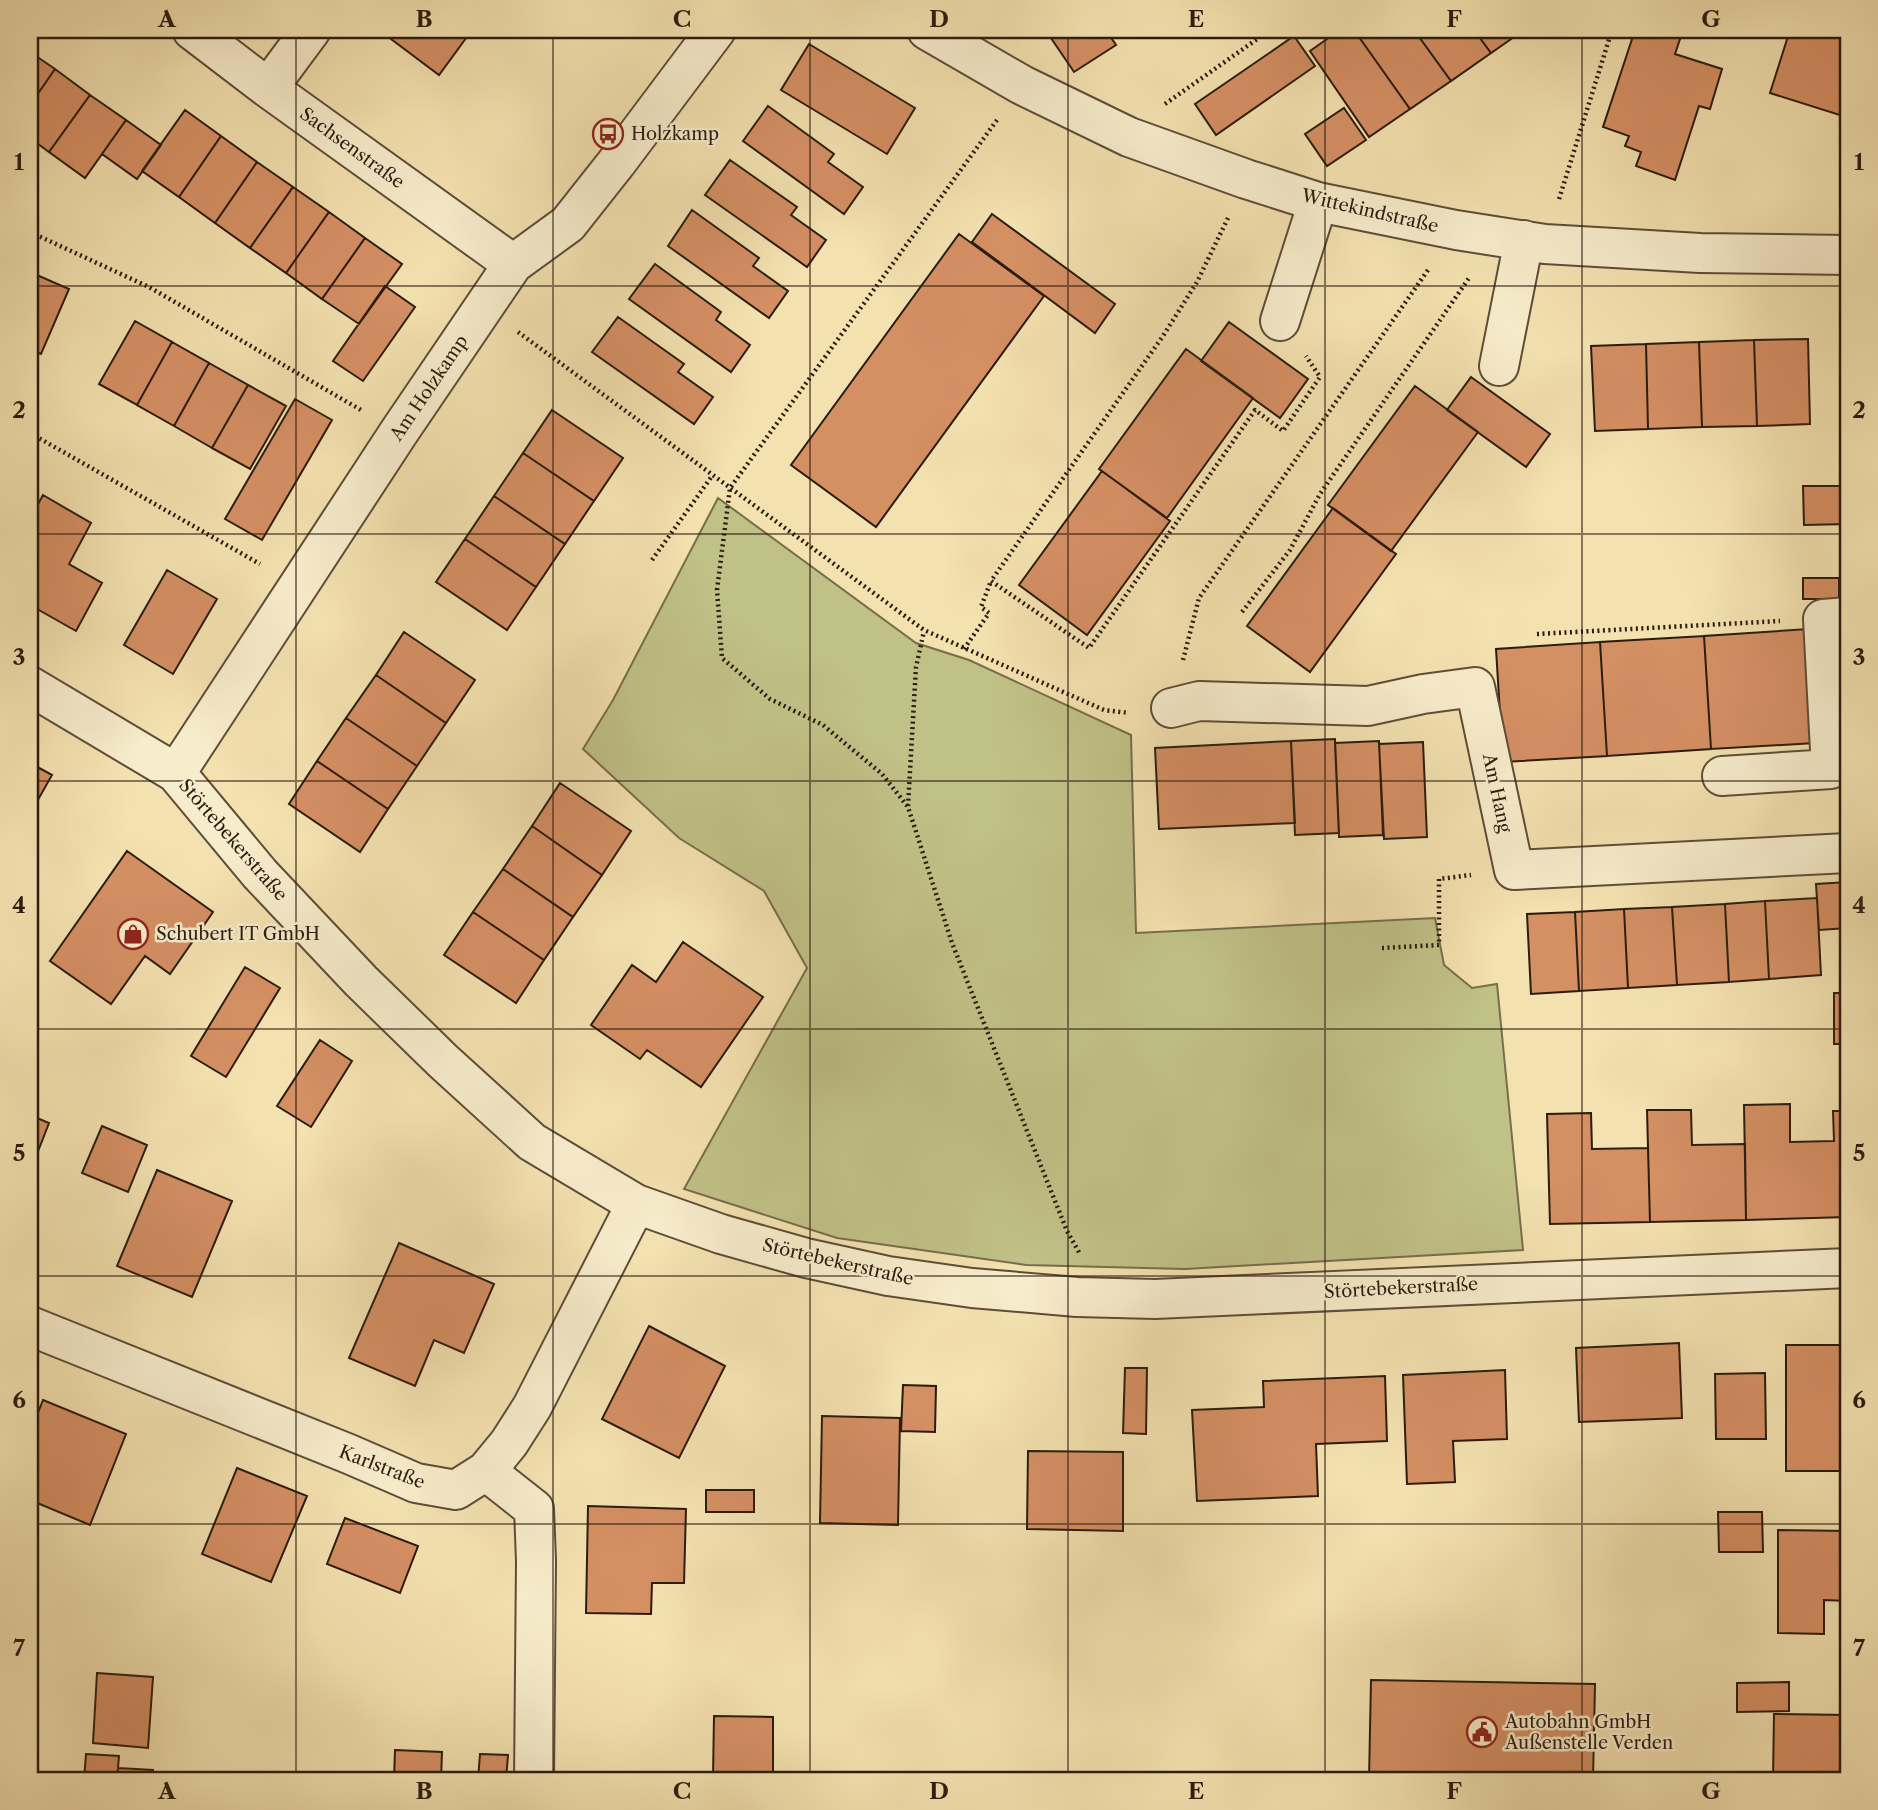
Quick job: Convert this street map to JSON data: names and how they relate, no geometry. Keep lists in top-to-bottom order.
{
  "streets": {
    "street": [
      "Sachsenstraße",
      "Wittekindstraße",
      "Am Holzkamp",
      "Am Hang",
      "Störtebekerstraße",
      "Karlstraße"
    ]
  },
  "crossings": [
    ["Sachsenstraße", "Am Holzkamp"],
    ["Am Holzkamp", "Störtebekerstraße"],
    ["Störtebekerstraße", "Karlstraße"]
  ],
  "places": {
    "bus stop": ["Holzkamp"],
    "shop": ["Schubert IT GmbH"],
    "public building": ["Autobahn GmbH Außenstelle Verden"]
  },
  "grid": {
    "columns": [
      "A",
      "B",
      "C",
      "D",
      "E",
      "F",
      "G"
    ],
    "rows": [
      "1",
      "2",
      "3",
      "4",
      "5",
      "6",
      "7"
    ]
  }
}
